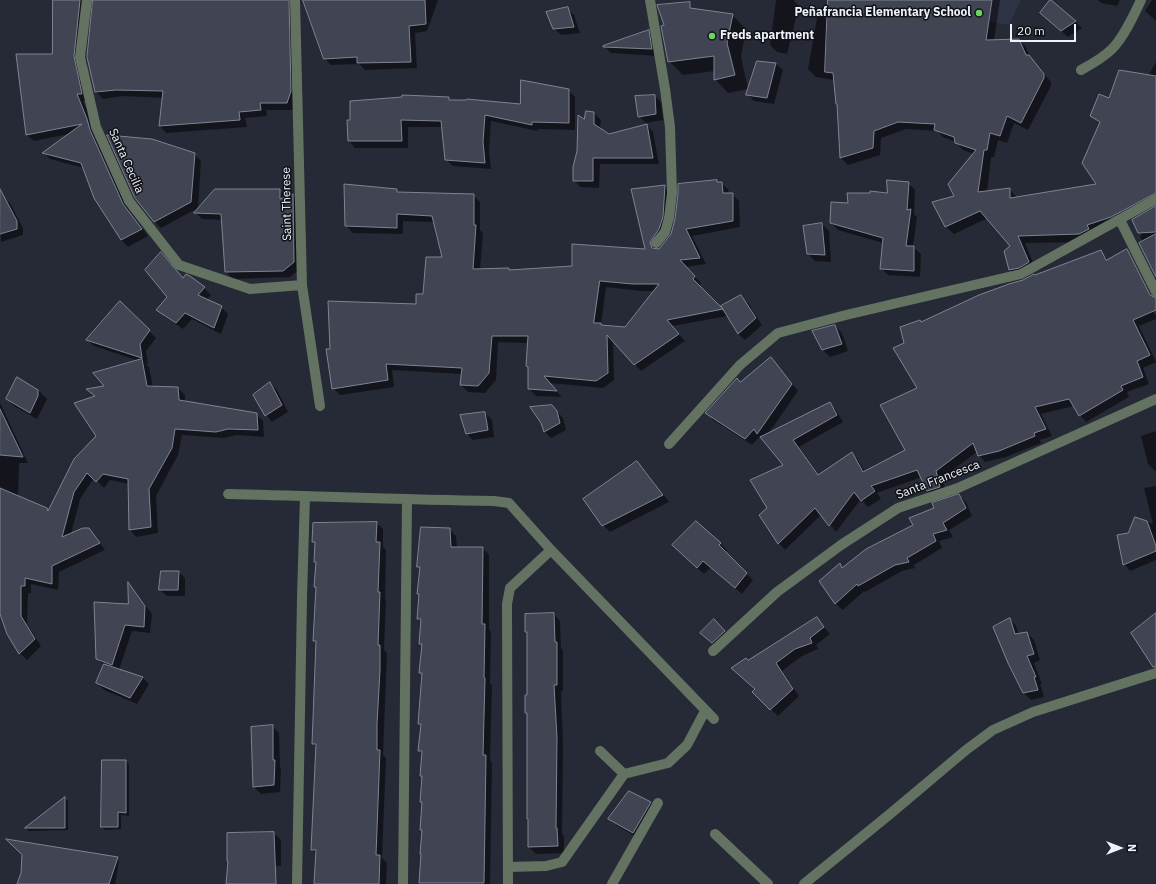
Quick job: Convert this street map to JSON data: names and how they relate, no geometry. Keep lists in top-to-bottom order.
{
  "streets": {
    "street": ["Santa Cecilia", "Saint Therese", "Santa Francesca"]
  },
  "crossings": [
    ["Santa Cecilia", "Saint Therese"]
  ],
  "places": ["Peñafrancia Elementary School", "Freds apartment"],
  "scale_bar": "20 m",
  "north": "right"
}
